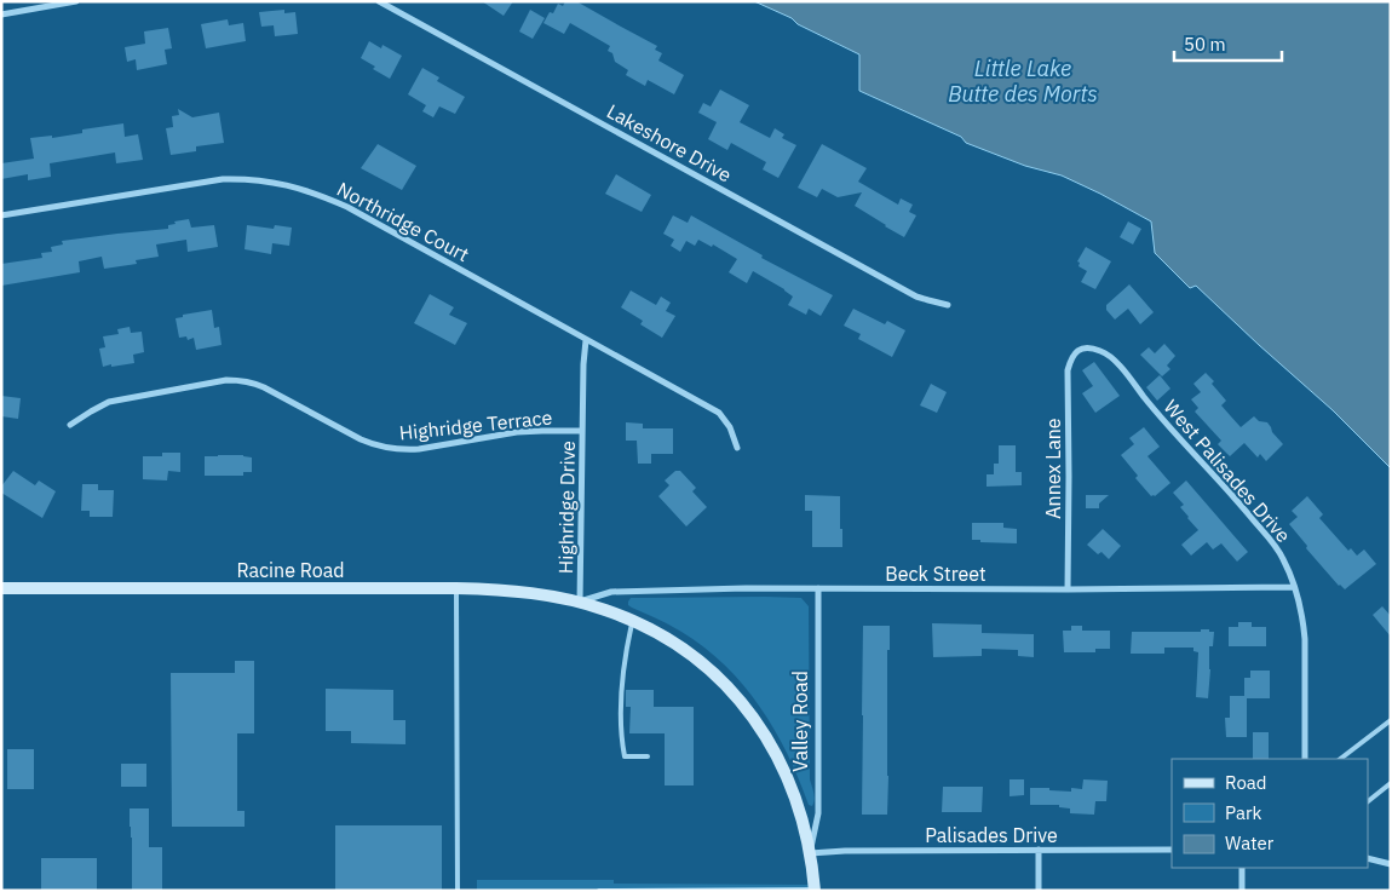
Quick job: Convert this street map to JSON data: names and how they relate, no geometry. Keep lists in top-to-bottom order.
{
  "streets": {
    "main road": ["Racine Road", "Valley Road"],
    "street": [
      "Lakeshore Drive",
      "Northridge Court",
      "Highridge Terrace",
      "Annex Lane",
      "West Palisades Drive",
      "Highridge Drive",
      "Beck Street",
      "Palisades Drive"
    ]
  },
  "crossings": [
    ["Northridge Court", "Highridge Drive"],
    ["Highridge Terrace", "Highridge Drive"],
    ["Annex Lane", "West Palisades Drive"],
    ["Annex Lane", "Beck Street"],
    ["West Palisades Drive", "Beck Street"],
    ["Highridge Drive", "Racine Road"],
    ["Highridge Drive", "Beck Street"],
    ["Highridge Drive", "Valley Road"],
    ["Racine Road", "Beck Street"],
    ["Racine Road", "Valley Road"],
    ["Beck Street", "Valley Road"],
    ["Valley Road", "Palisades Drive"]
  ],
  "water": ["Little Lake Butte des Morts"],
  "legend": ["Road", "Park", "Water"],
  "scale_bar": "50 m"
}
